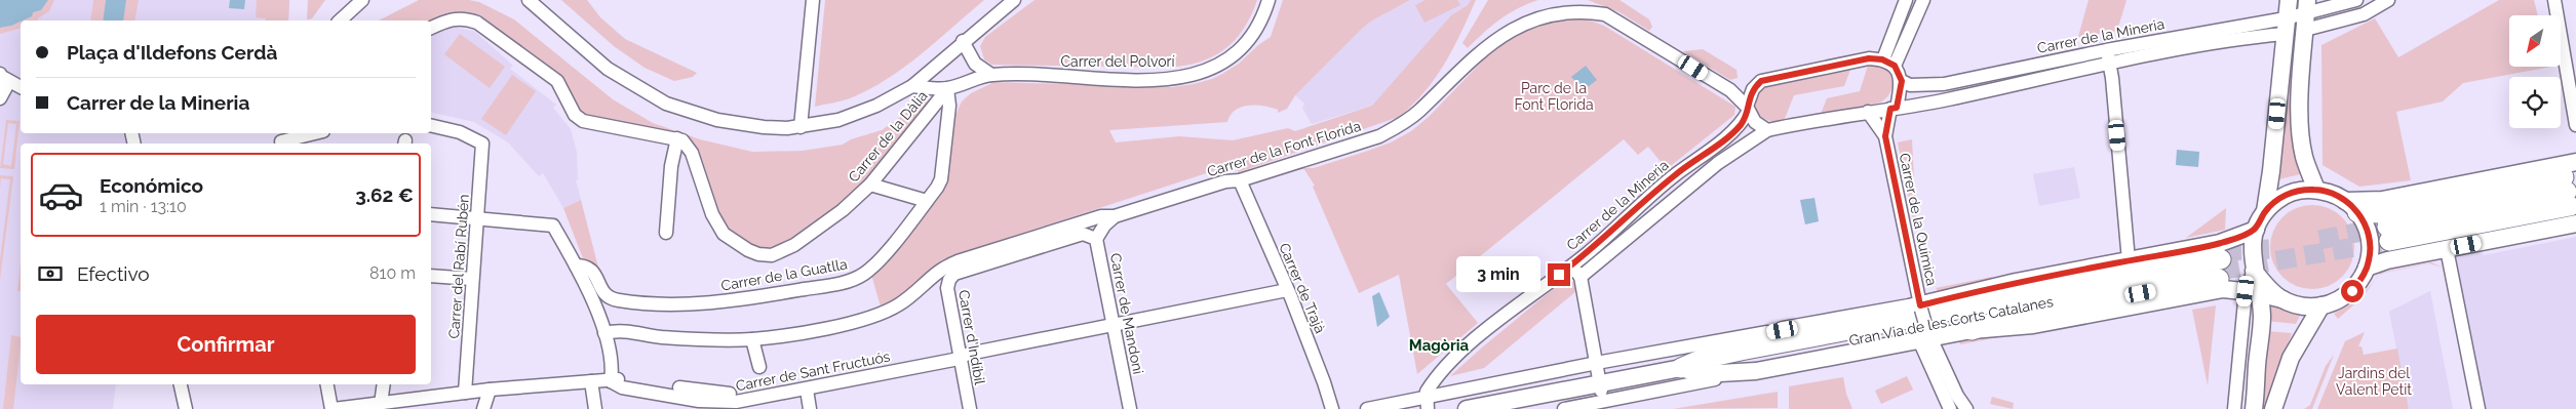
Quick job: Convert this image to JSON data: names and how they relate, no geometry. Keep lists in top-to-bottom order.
{
  "streets": {
    "highway": ["Gran Via de les Corts Catalanes"],
    "street": [
      "Carrer de la Mineria",
      "Carrer del Polvorí",
      "Carrer de la Dàlia",
      "Carrer de la Font Florida",
      "Carrer de la Química",
      "Carrer del Rabí Rubén",
      "Carrer de la Guatlla",
      "Carrer de Trajà",
      "Carrer de Mandoni",
      "Carrer d'Indíbil",
      "Carrer de Sant Fructuós"
    ]
  },
  "crossings": [
    ["Carrer de la Mineria", "Carrer de la Font Florida"],
    ["Carrer de la Mineria", "Carrer de la Química"],
    ["Carrer del Polvorí", "Carrer de la Dàlia"],
    ["Carrer del Polvorí", "Carrer de la Guatlla"],
    ["Carrer de la Dàlia", "Carrer de la Guatlla"],
    ["Carrer de la Font Florida", "Carrer de Trajà"],
    ["Carrer del Rabí Rubén", "Carrer de Sant Fructuós"],
    ["Carrer de Trajà", "Carrer de Sant Fructuós"],
    ["Carrer de Mandoni", "Carrer d'Indíbil"],
    ["Carrer de Mandoni", "Carrer de Sant Fructuós"],
    ["Carrer d'Indíbil", "Carrer de Sant Fructuós"]
  ],
  "districts": ["Magòria"],
  "parks": ["Parc de la Font Florida", "Jardins del Valent Petit"],
  "north": "bottom left",
  "page": {
    "banner": ["Plaça d'Ildefons Cerdà", "Carrer de la Mineria"],
    "list": [
      {
        "name": "Económico",
        "note": "1 min · 13:10",
        "value": "3.62 €"
      }
    ],
    "pay": ["Efectivo", "810 m"],
    "bubble": "3 min",
    "buttons": "Confirmar"
  }
}
